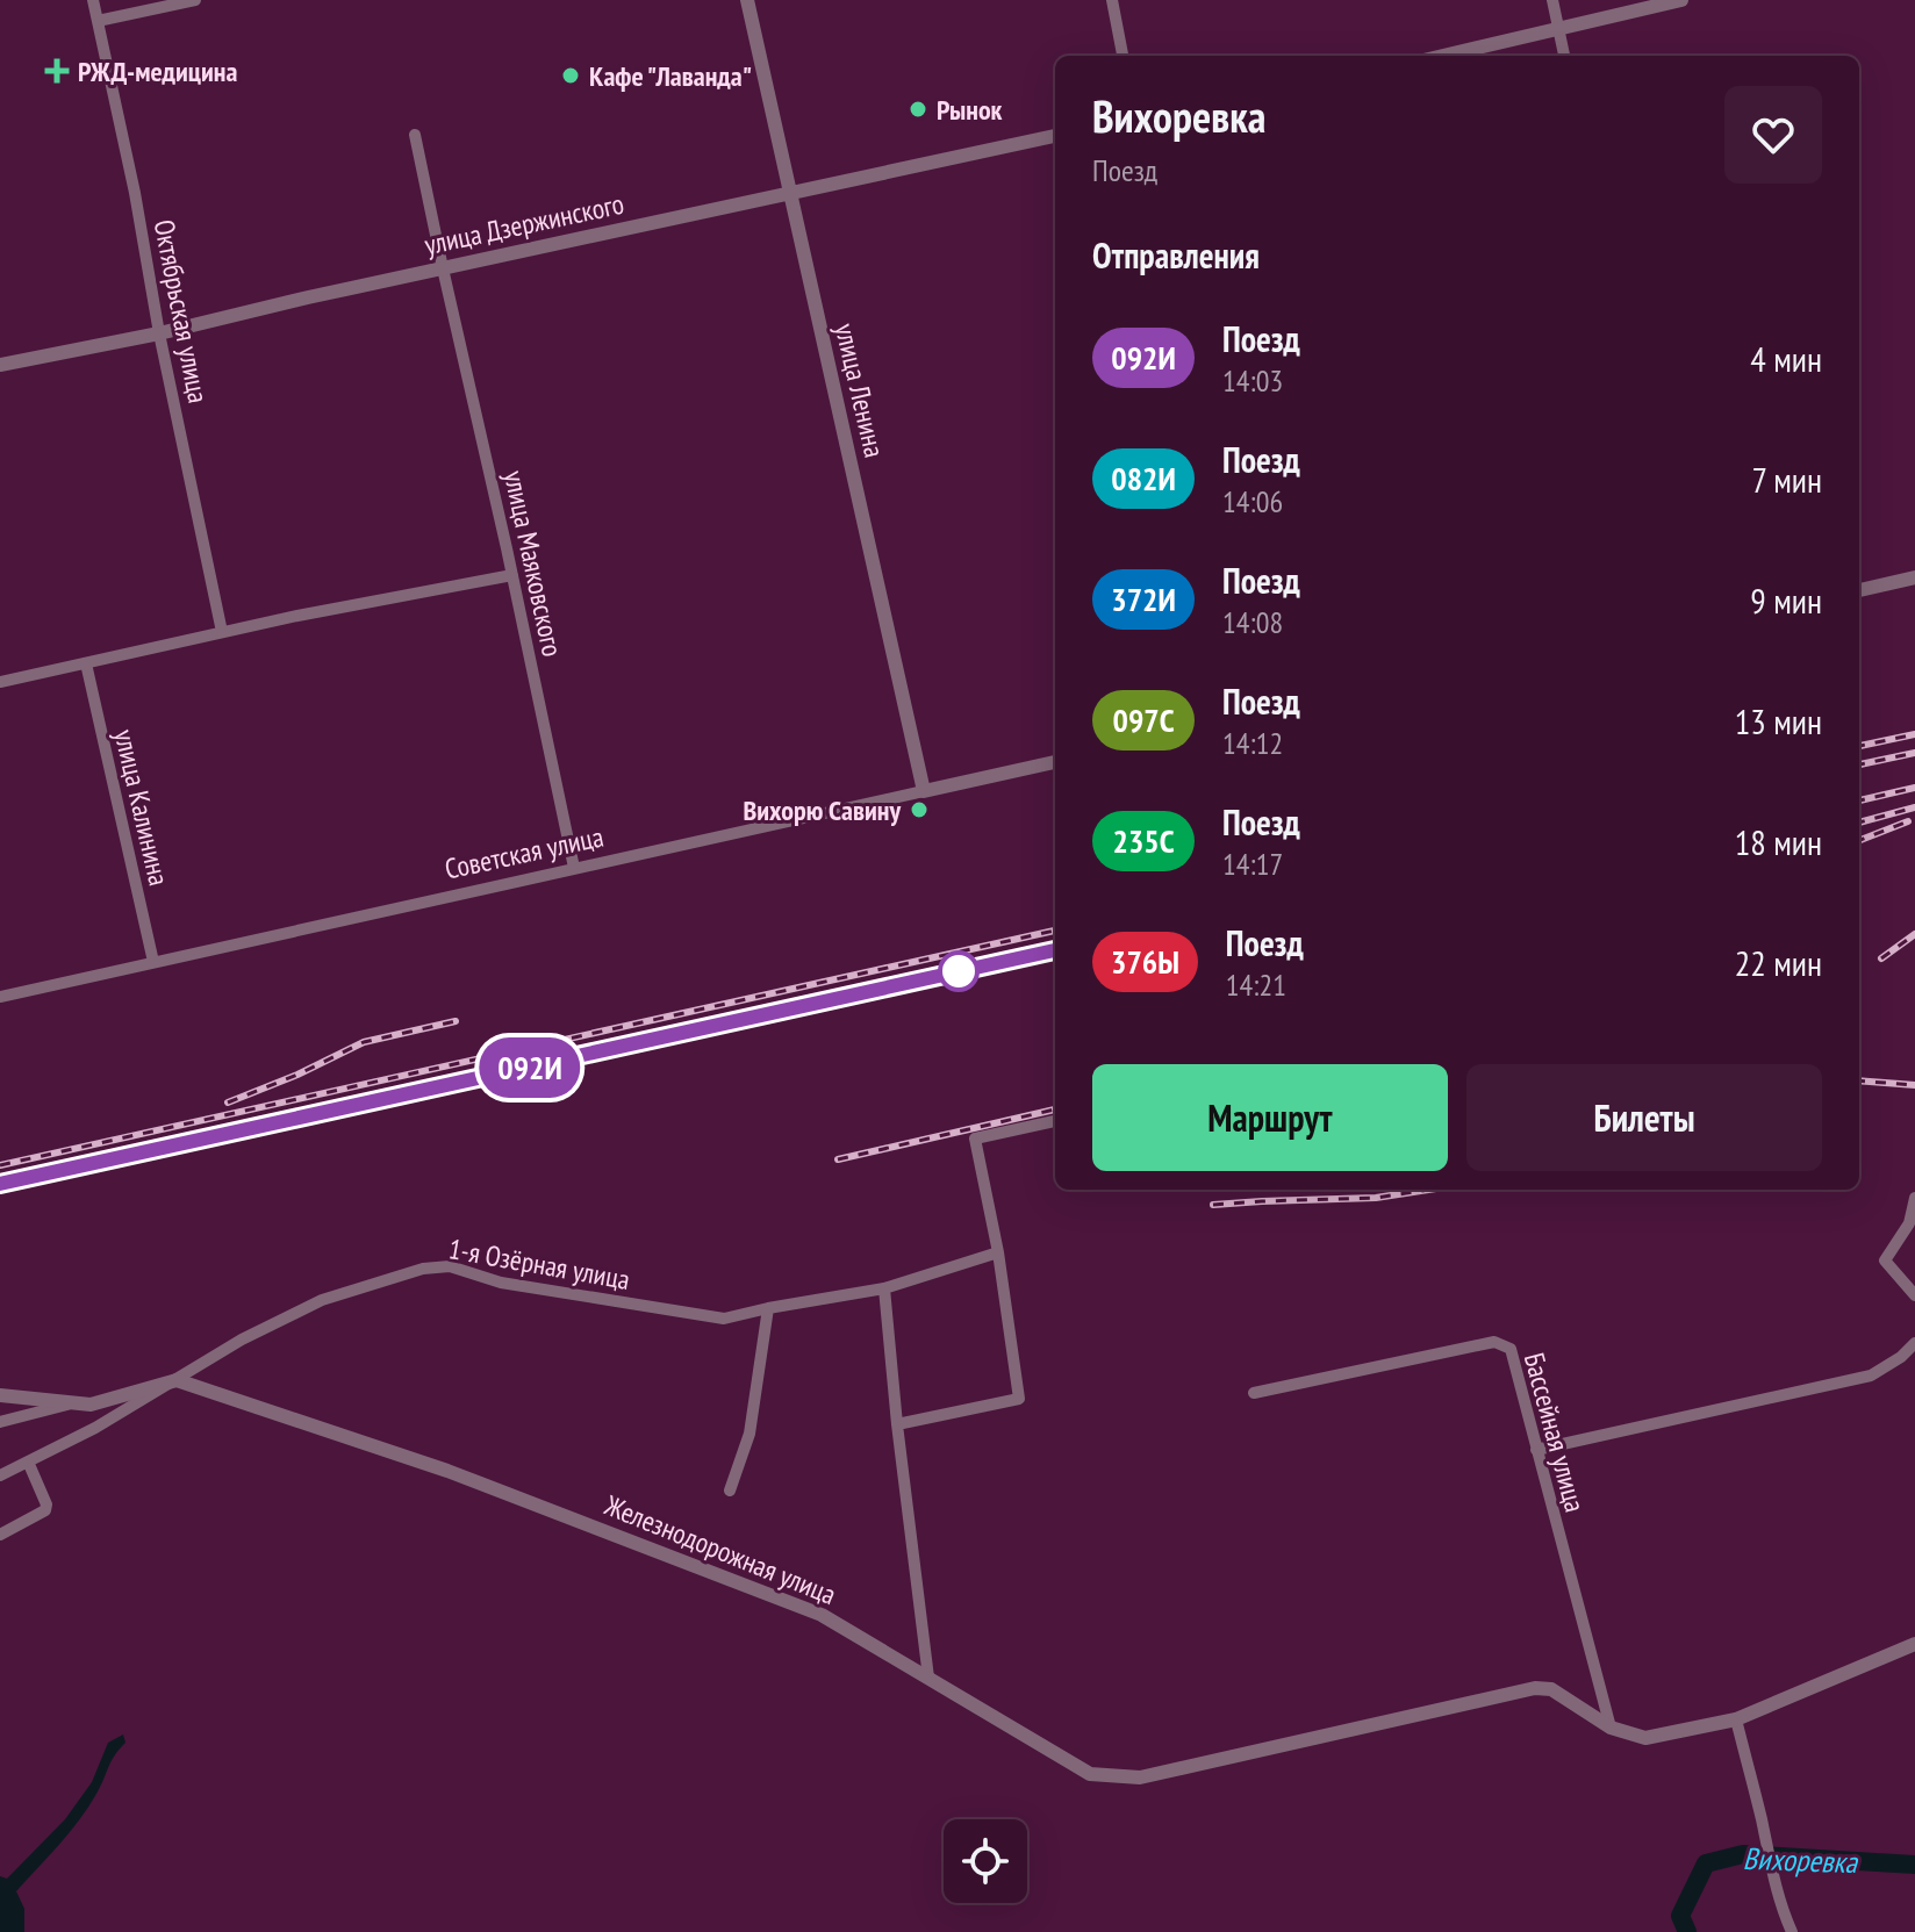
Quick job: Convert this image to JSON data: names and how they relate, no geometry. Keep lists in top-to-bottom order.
{
  "streets": {
    "street": [
      "улица Дзержинского",
      "Октябрьская улица",
      "улица Ленина",
      "улица Маяковского",
      "улица Калинина",
      "Советская улица",
      "1-я Озёрная улица",
      "Бассейная улица",
      "Железнодорожная улица"
    ]
  },
  "crossings": [
    ["улица Дзержинского", "Октябрьская улица"],
    ["улица Дзержинского", "улица Ленина"],
    ["улица Дзержинского", "улица Маяковского"],
    ["улица Ленина", "Советская улица"],
    ["улица Маяковского", "Советская улица"],
    ["улица Калинина", "Советская улица"],
    ["1-я Озёрная улица", "Железнодорожная улица"],
    ["Бассейная улица", "Железнодорожная улица"]
  ],
  "water": ["Вихоревка"],
  "places": {
    "health": ["РЖД-медицина"],
    "other": ["Кафе \"Лаванда\"", "Рынок", "Вихорю Савину"]
  },
  "page": {
    "on_map": "092И",
    "heading": [
      ["Вихоревка", "Поезд"],
      "Отправления"
    ],
    "list": [
      {
        "mark": "092И",
        "name": "Поезд",
        "note": "14:03",
        "value": "4 мин"
      },
      {
        "mark": "082И",
        "name": "Поезд",
        "note": "14:06",
        "value": "7 мин"
      },
      {
        "mark": "372И",
        "name": "Поезд",
        "note": "14:08",
        "value": "9 мин"
      },
      {
        "mark": "097С",
        "name": "Поезд",
        "note": "14:12",
        "value": "13 мин"
      },
      {
        "mark": "235С",
        "name": "Поезд",
        "note": "14:17",
        "value": "18 мин"
      },
      {
        "mark": "376Ы",
        "name": "Поезд",
        "note": "14:21",
        "value": "22 мин"
      }
    ],
    "buttons": ["Маршрут", "Билеты"]
  }
}
